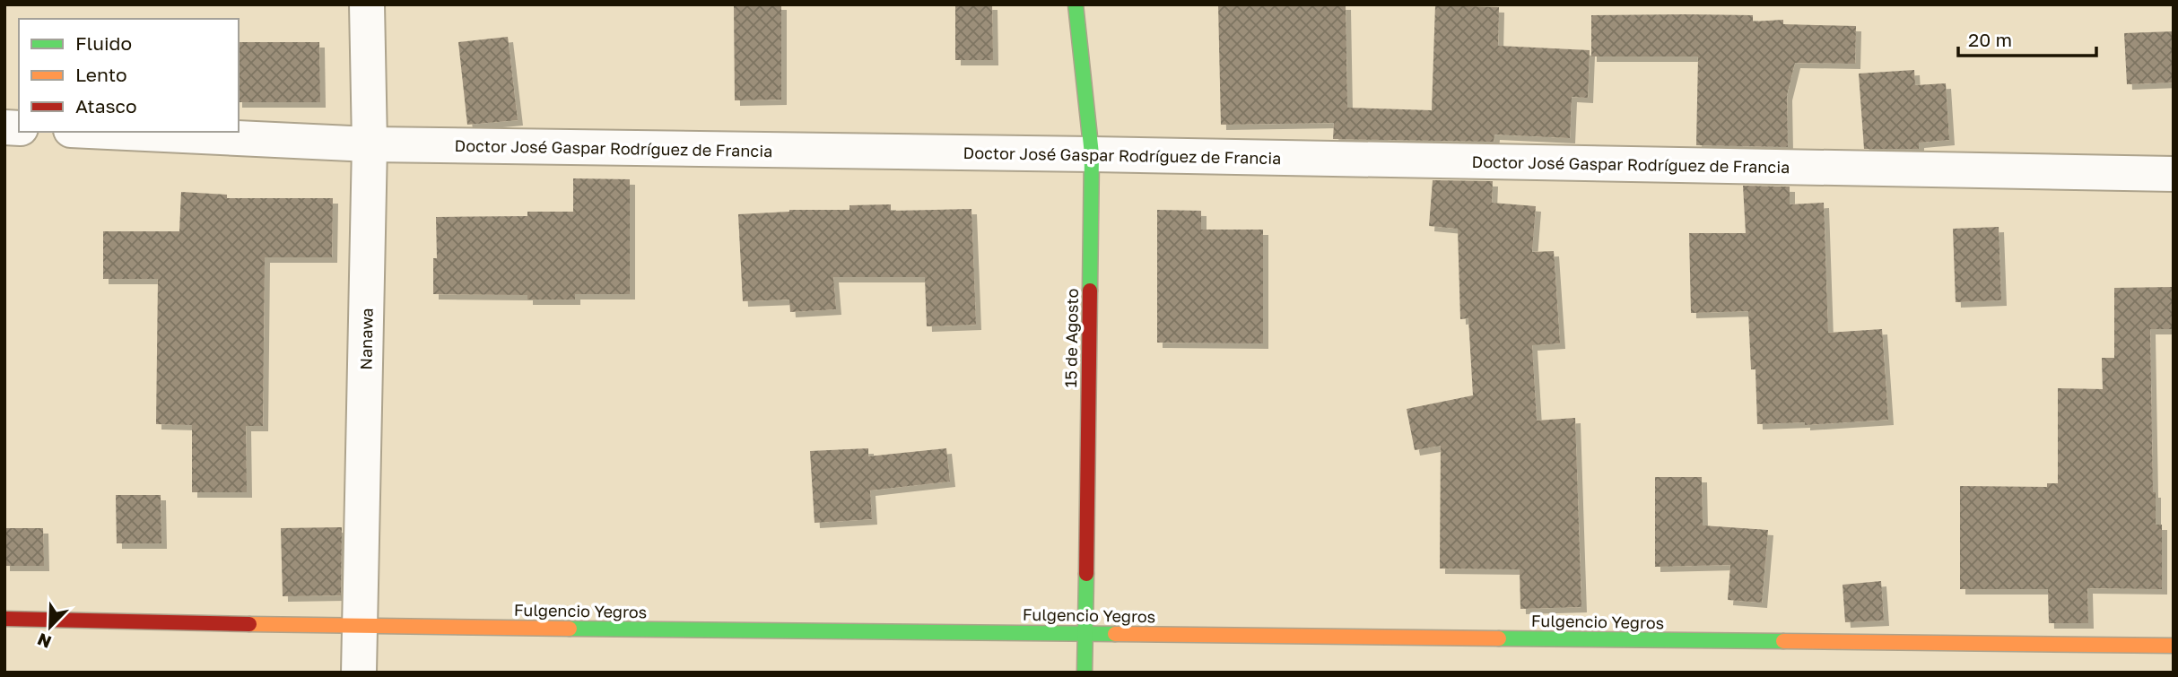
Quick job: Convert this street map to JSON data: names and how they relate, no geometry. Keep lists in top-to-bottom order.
{
  "streets": {
    "street": [
      "Doctor José Gaspar Rodríguez de Francia",
      "15 de Agosto",
      "Nanawa",
      "Fulgencio Yegros"
    ]
  },
  "crossings": [
    ["Doctor José Gaspar Rodríguez de Francia", "15 de Agosto"],
    ["Doctor José Gaspar Rodríguez de Francia", "Nanawa"],
    ["15 de Agosto", "Fulgencio Yegros"],
    ["Nanawa", "Fulgencio Yegros"]
  ],
  "legend": ["Fluido", "Lento", "Atasco"],
  "scale_bar": "20 m",
  "north": "bottom left"
}
